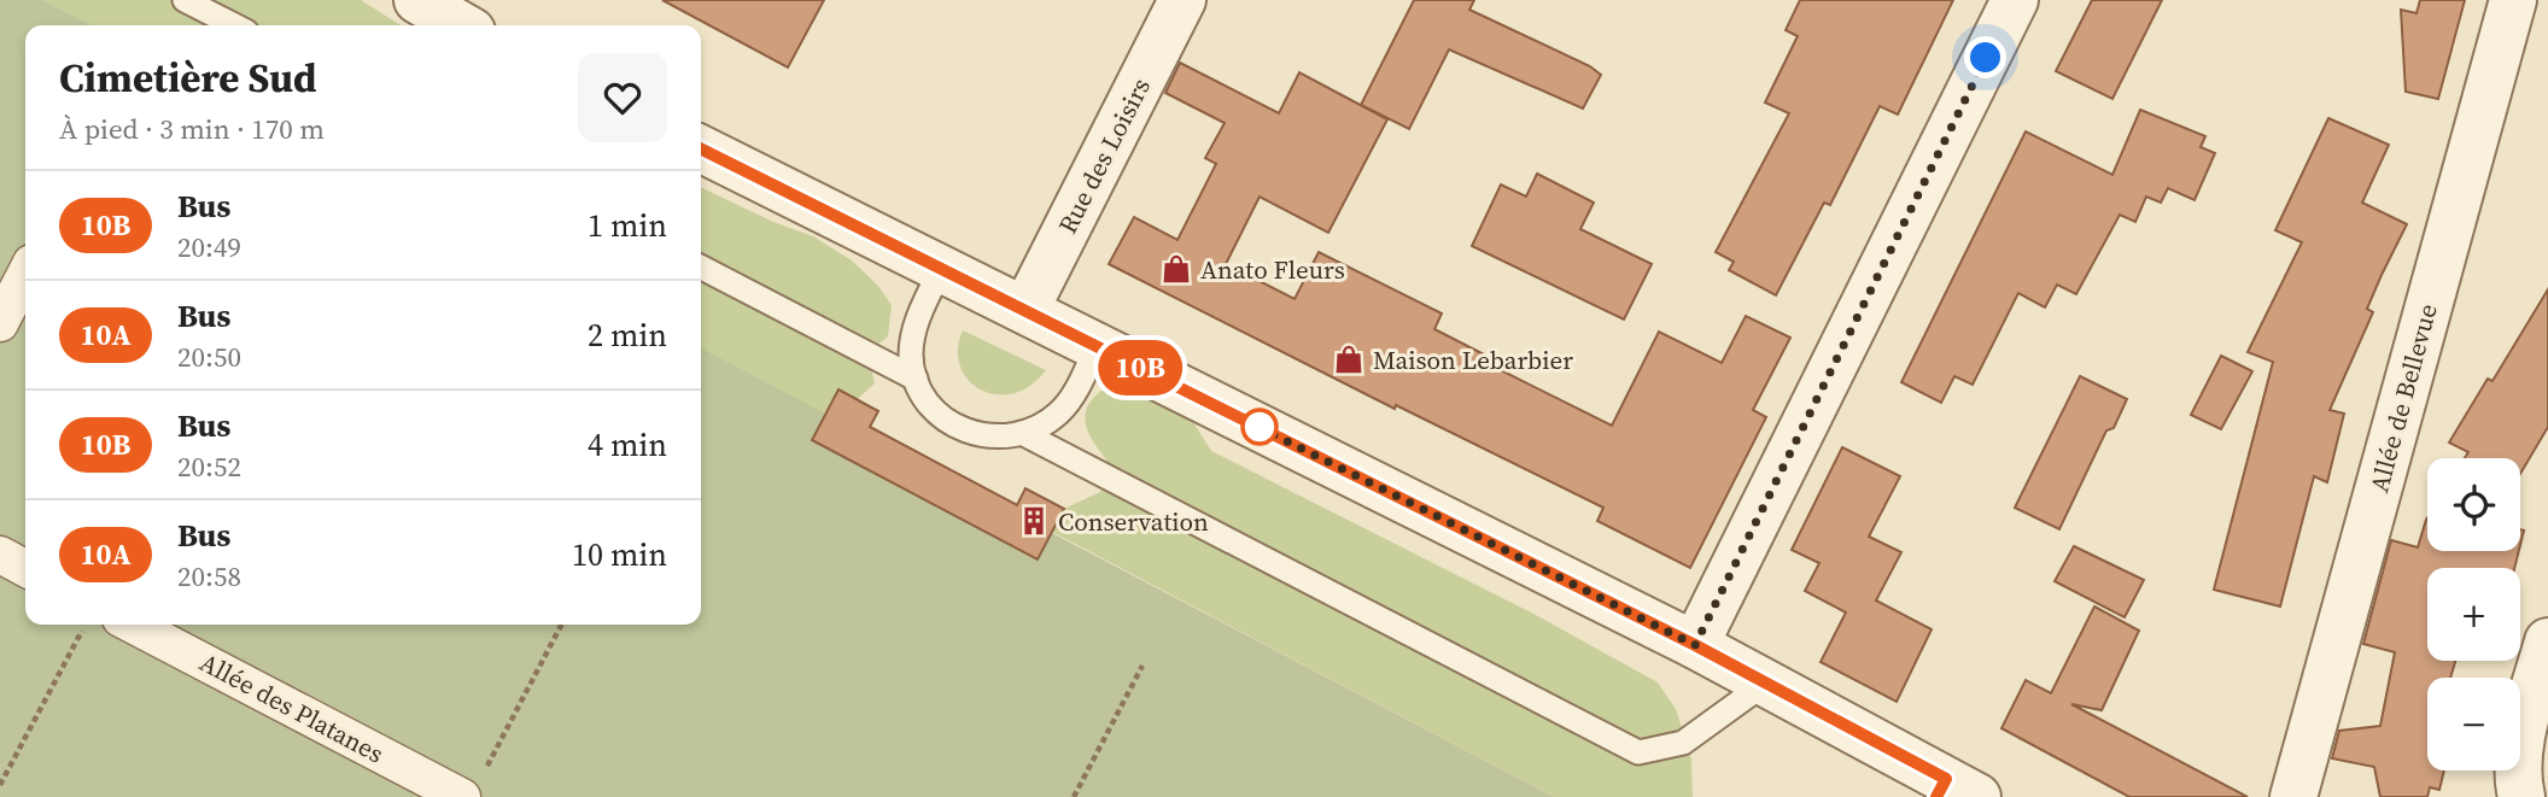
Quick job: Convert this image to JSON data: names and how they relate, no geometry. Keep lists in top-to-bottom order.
{
  "streets": {
    "street": ["Rue des Loisirs", "Allée de Bellevue", "Allée des Platanes"]
  },
  "places": {
    "shop": ["Anato Fleurs", "Maison Lebarbier"],
    "building": ["Conservation"]
  },
  "lines": ["bus line 10B"],
  "page": {
    "on_map": "10B",
    "heading": ["Cimetière Sud", "À pied · 3 min · 170 m"],
    "list": [
      {
        "mark": "10B",
        "name": "Bus",
        "note": "20:49",
        "value": "1 min"
      },
      {
        "mark": "10A",
        "name": "Bus",
        "note": "20:50",
        "value": "2 min"
      },
      {
        "mark": "10B",
        "name": "Bus",
        "note": "20:52",
        "value": "4 min"
      },
      {
        "mark": "10A",
        "name": "Bus",
        "note": "20:58",
        "value": "10 min"
      }
    ],
    "map_buttons": ["+", "−"]
  }
}
